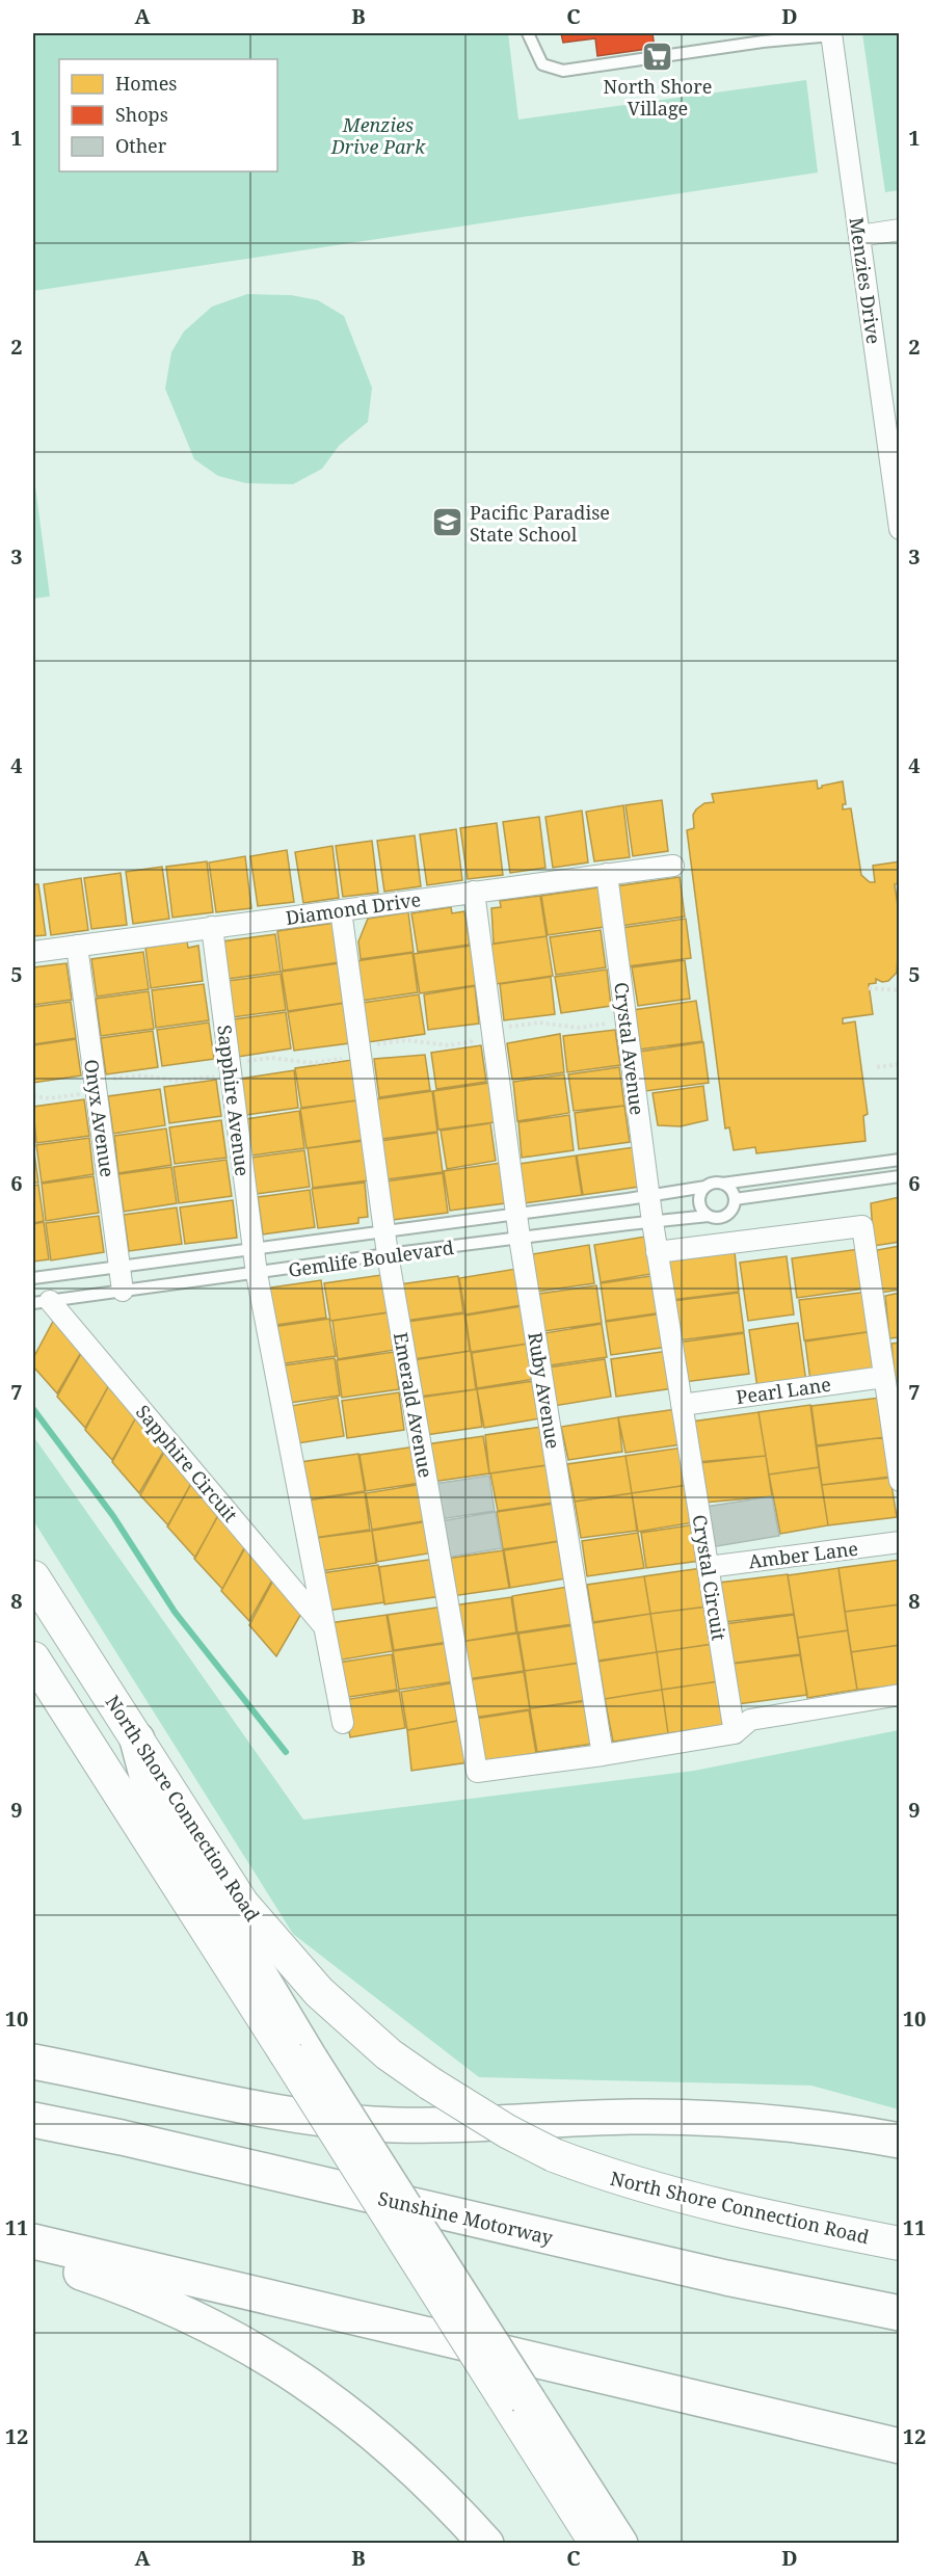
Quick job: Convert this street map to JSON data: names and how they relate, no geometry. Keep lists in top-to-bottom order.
{
  "streets": {
    "highway": ["Sunshine Motorway"],
    "main road": ["North Shore Connection Road"],
    "street": [
      "Menzies Drive",
      "Diamond Drive",
      "Crystal Avenue",
      "Sapphire Avenue",
      "Onyx Avenue",
      "Ruby Avenue",
      "Pearl Lane",
      "Emerald Avenue",
      "Sapphire Circuit",
      "Amber Lane",
      "Crystal Circuit"
    ],
    "lane": ["Gemlife Boulevard"]
  },
  "crossings": [
    ["Diamond Drive", "Crystal Avenue"],
    ["Diamond Drive", "Sapphire Avenue"],
    ["Diamond Drive", "Onyx Avenue"],
    ["Diamond Drive", "Ruby Avenue"],
    ["Diamond Drive", "Emerald Avenue"],
    ["Crystal Avenue", "Gemlife Boulevard"],
    ["Crystal Avenue", "Crystal Circuit"],
    ["Sapphire Avenue", "Gemlife Boulevard"],
    ["Sapphire Avenue", "Sapphire Circuit"],
    ["Onyx Avenue", "Gemlife Boulevard"],
    ["Gemlife Boulevard", "Ruby Avenue"],
    ["Gemlife Boulevard", "Emerald Avenue"],
    ["Gemlife Boulevard", "Sapphire Circuit"],
    ["Gemlife Boulevard", "Crystal Circuit"],
    ["Ruby Avenue", "Emerald Avenue"],
    ["Pearl Lane", "Crystal Circuit"],
    ["Amber Lane", "Crystal Circuit"]
  ],
  "parks": ["Menzies Drive Park"],
  "places": {
    "supermarket": ["North Shore Village"],
    "school or university": ["Pacific Paradise State School"]
  },
  "legend": ["Homes", "Shops", "Other"],
  "grid": {
    "columns": [
      "A",
      "B",
      "C",
      "D"
    ],
    "rows": [
      "1",
      "2",
      "3",
      "4",
      "5",
      "6",
      "7",
      "8",
      "9",
      "10",
      "11",
      "12"
    ]
  }
}
